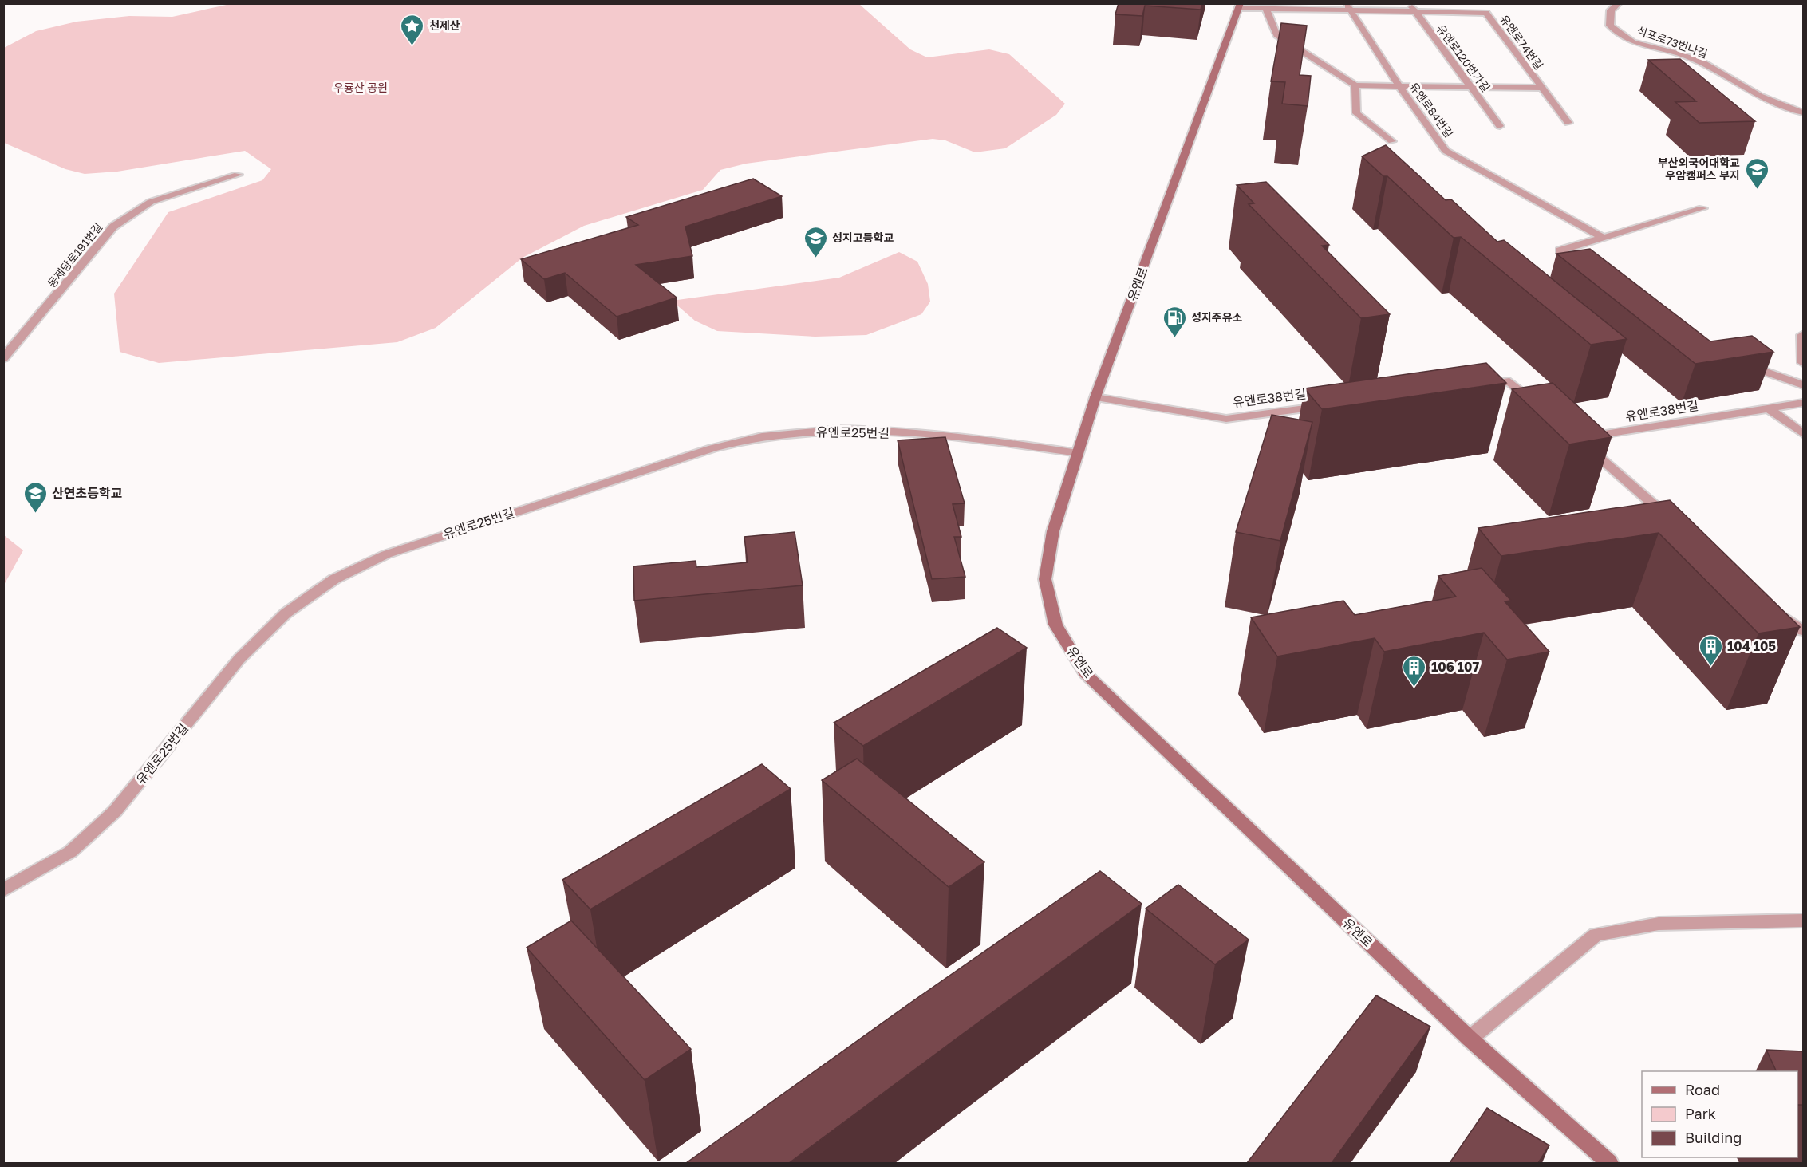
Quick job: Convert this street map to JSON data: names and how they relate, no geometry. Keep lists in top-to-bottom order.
{
  "streets": {
    "main road": ["유엔로"],
    "street": [
      "유엔로74번길",
      "석포로73번나길",
      "유엔로120번가길",
      "유엔로84번길",
      "동제당로191번길",
      "유엔로38번길",
      "유엔로25번길"
    ]
  },
  "crossings": [
    ["유엔로74번길", "유엔로120번가길"],
    ["유엔로74번길", "유엔로84번길"],
    ["유엔로74번길", "유엔로"],
    ["유엔로", "유엔로38번길"],
    ["유엔로", "유엔로25번길"]
  ],
  "parks": ["우룡산 공원"],
  "places": {
    "place": ["천제산"],
    "school or university": ["부산외국어대학교 우암캠퍼스 부지", "성지고등학교", "산연초등학교"],
    "fuel station": ["성지주유소"],
    "building": ["104 105", "106 107"]
  },
  "legend": ["Road", "Park", "Building"]
}
